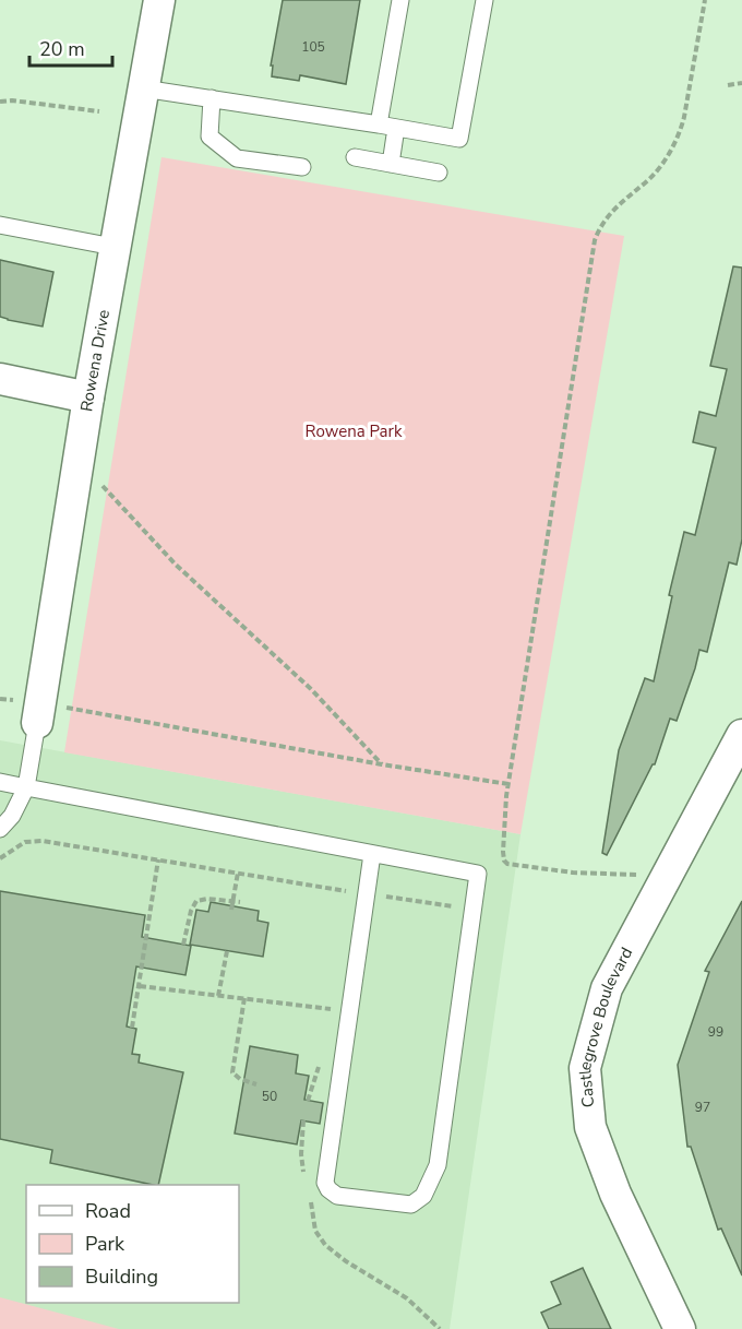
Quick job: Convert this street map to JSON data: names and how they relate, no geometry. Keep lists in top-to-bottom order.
{
  "streets": {
    "street": ["Rowena Drive", "Castlegrove Boulevard"]
  },
  "parks": ["Rowena Park"],
  "house_numbers": [
    "105",
    "99",
    "50",
    "97"
  ],
  "legend": ["Road", "Park", "Building"],
  "scale_bar": "20 m"
}
